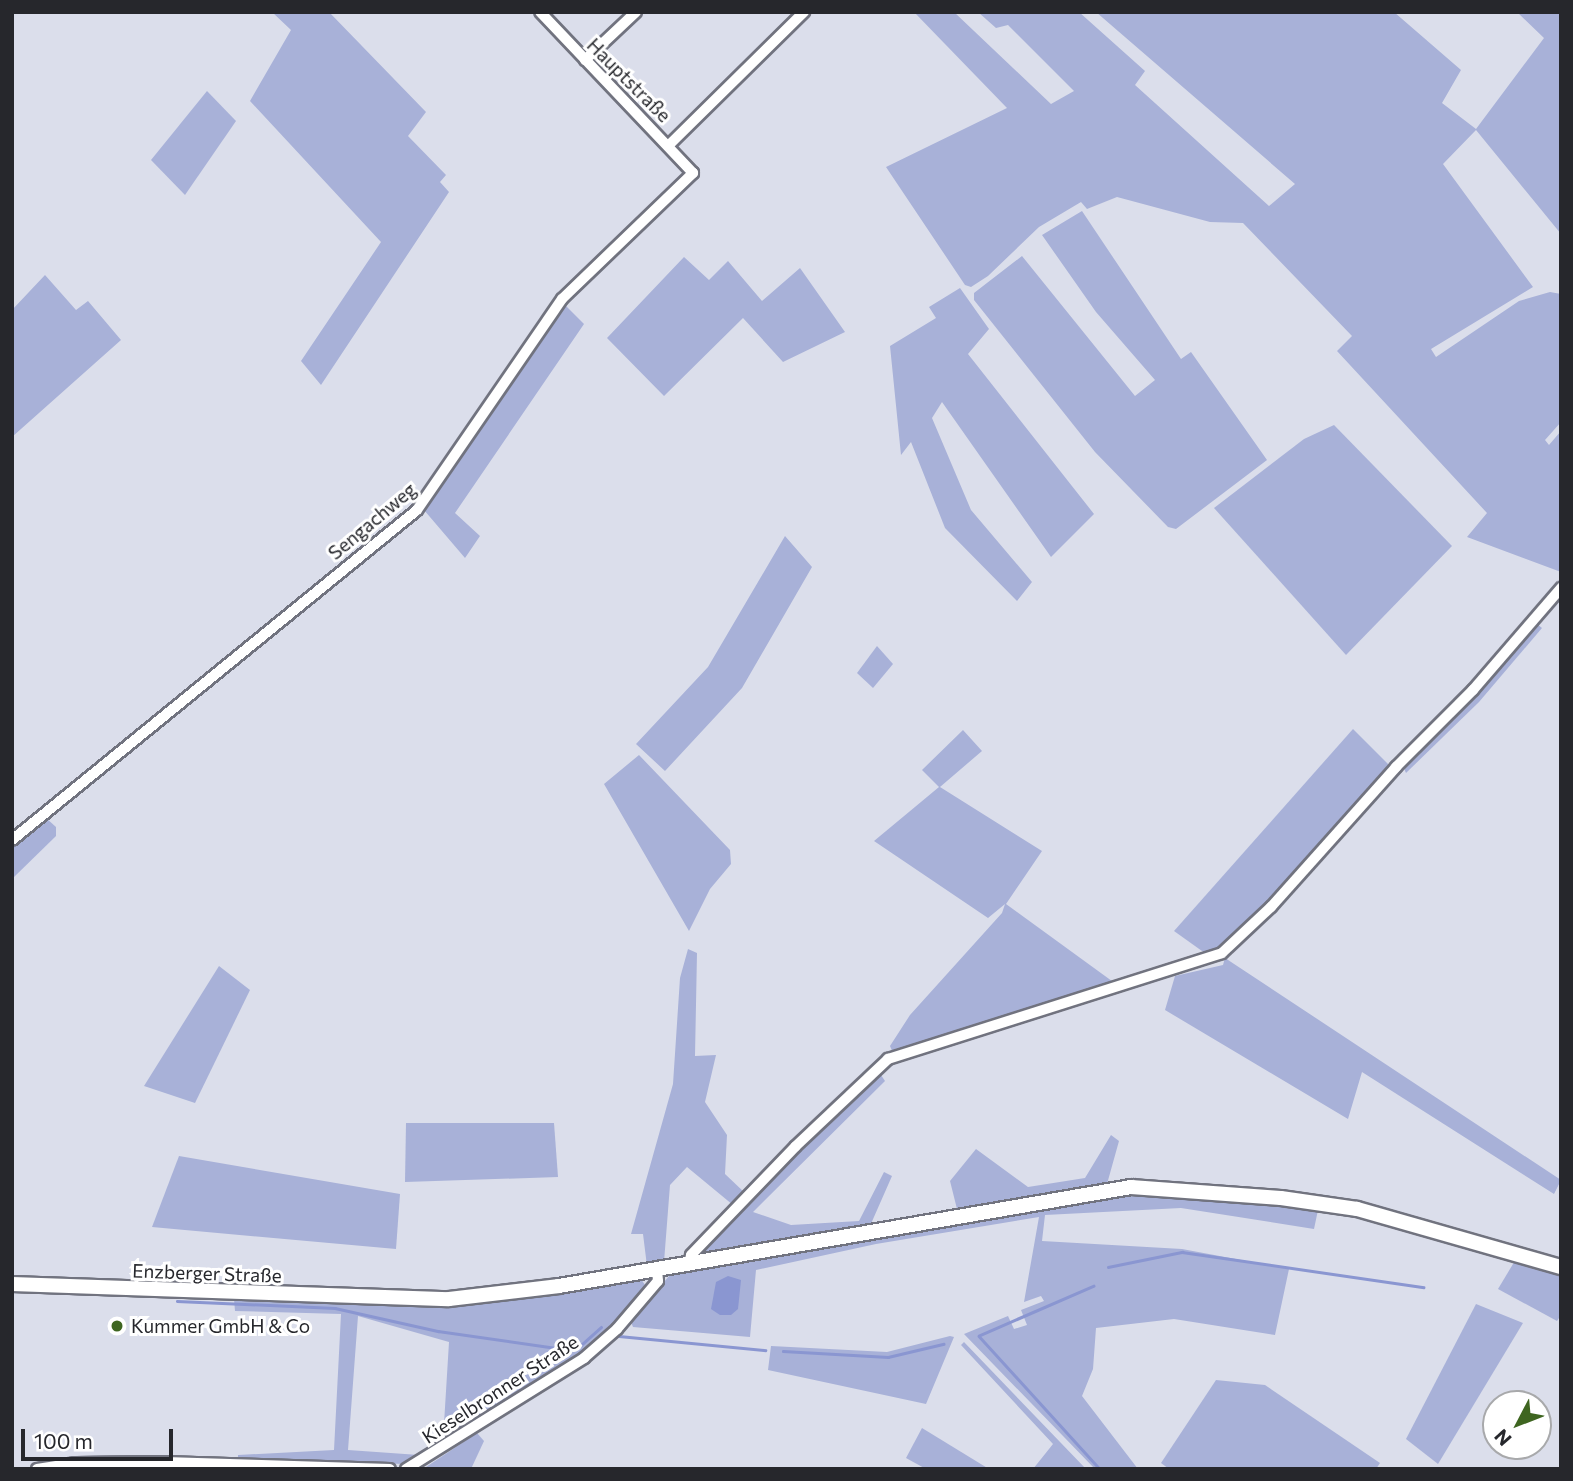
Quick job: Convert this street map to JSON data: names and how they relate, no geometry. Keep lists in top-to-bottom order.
{
  "streets": {
    "main road": ["Enzberger Straße"],
    "street": ["Hauptstraße", "Sengachweg", "Kieselbronner Straße"]
  },
  "crossings": [
    ["Hauptstraße", "Sengachweg"],
    ["Enzberger Straße", "Kieselbronner Straße"]
  ],
  "places": ["Kummer GmbH & Co"],
  "scale_bar": "100 m",
  "north": "bottom left"
}
